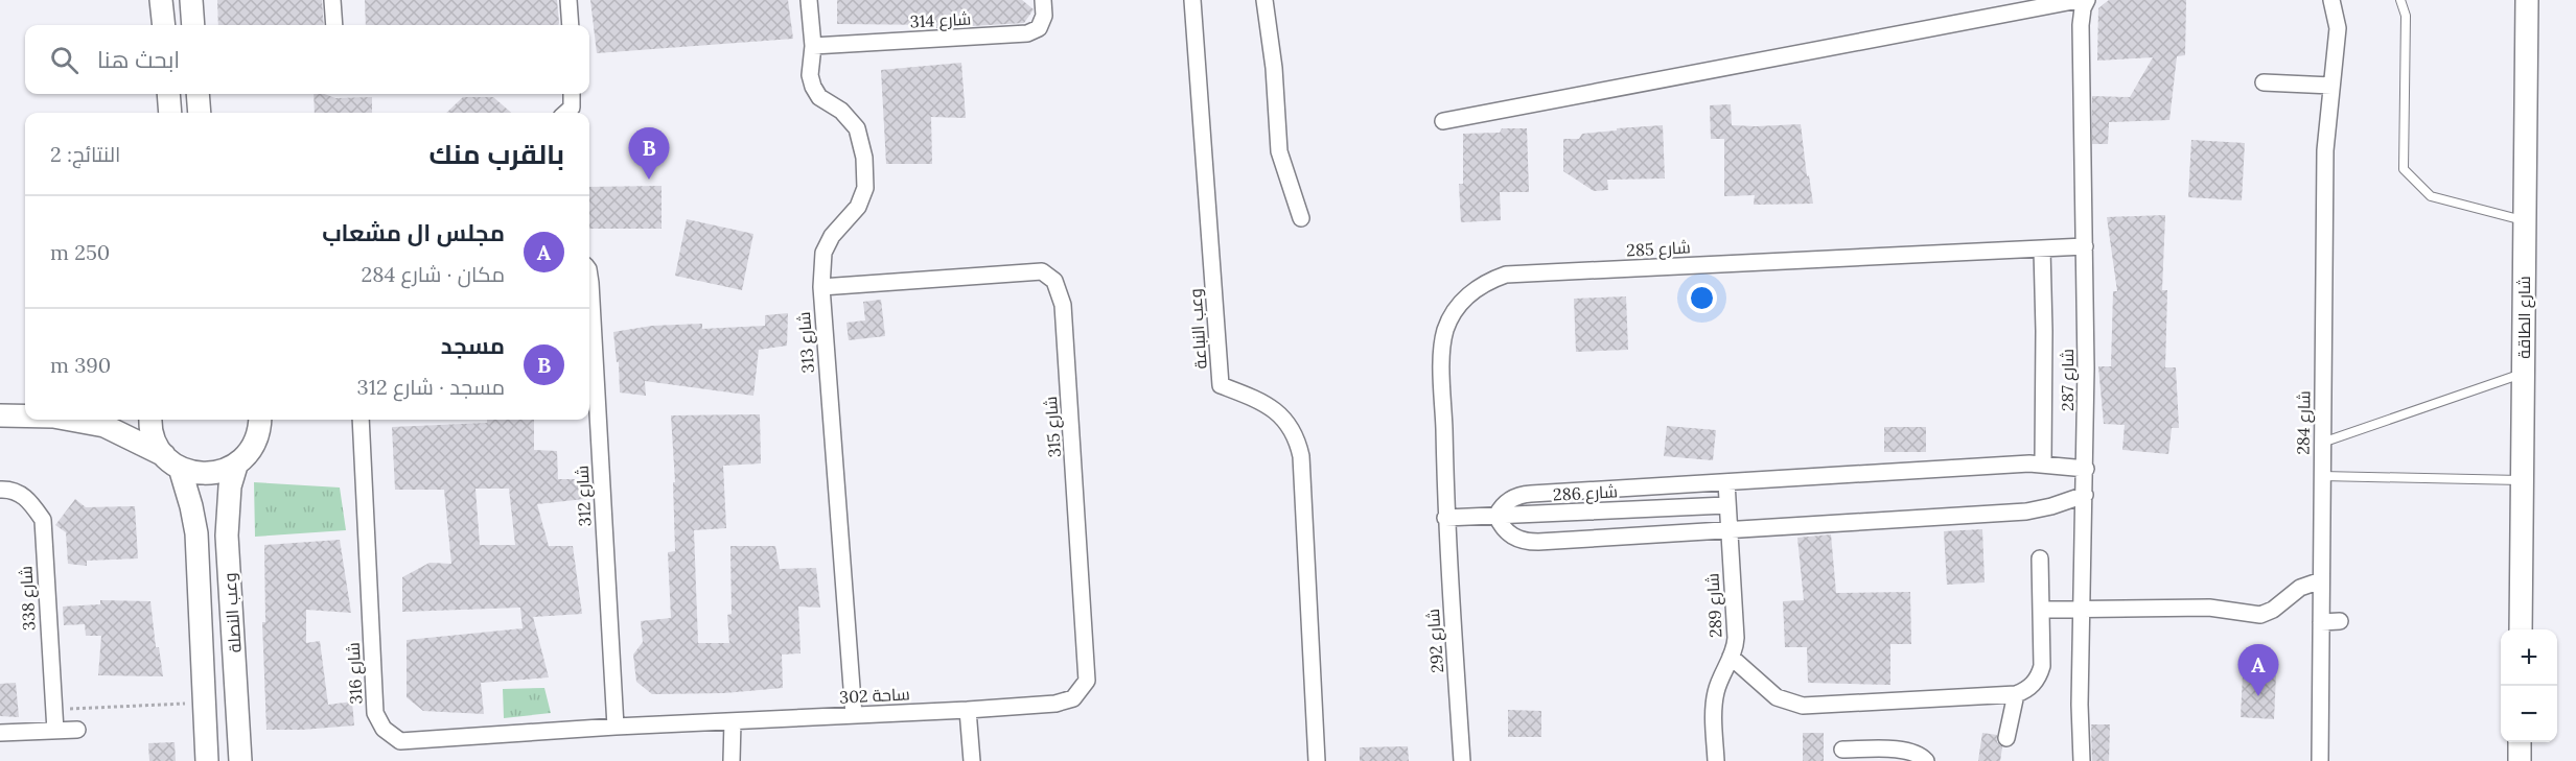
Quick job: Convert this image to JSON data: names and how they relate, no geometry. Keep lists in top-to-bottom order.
{
  "streets": {
    "street": [
      "شارع 314",
      "شارع 285",
      "شارع الطاقة",
      "وعب النباعة",
      "شارع 313",
      "شارع 287",
      "شارع 284",
      "شارع 315",
      "شارع 286",
      "شارع 312",
      "شارع 338",
      "شارع 289",
      "وعب النصلة",
      "شارع 292",
      "شارع 316",
      "ساحة 302"
    ]
  },
  "crossings": [
    ["شارع 314", "شارع 313"],
    ["شارع 285", "شارع 287"],
    ["شارع 285", "شارع 286"],
    ["شارع 285", "شارع 292"],
    ["شارع 313", "شارع 315"],
    ["شارع 313", "ساحة 302"],
    ["شارع 315", "ساحة 302"],
    ["شارع 286", "شارع 289"],
    ["شارع 286", "شارع 292"],
    ["شارع 312", "شارع 316"],
    ["شارع 312", "ساحة 302"],
    ["شارع 316", "ساحة 302"]
  ],
  "page": {
    "search": "ابحث هنا",
    "heading": ["بالقرب منك", "النتائج: 2"],
    "pins": ["B", "A"],
    "list": [
      {
        "mark": "A",
        "name": "مجلس ال مشعاب",
        "note": "مكان · شارع 284",
        "value": "250 m"
      },
      {
        "mark": "B",
        "name": "مسجد",
        "note": "مسجد · شارع 312",
        "value": "390 m"
      }
    ],
    "map_buttons": ["+", "−"]
  }
}
